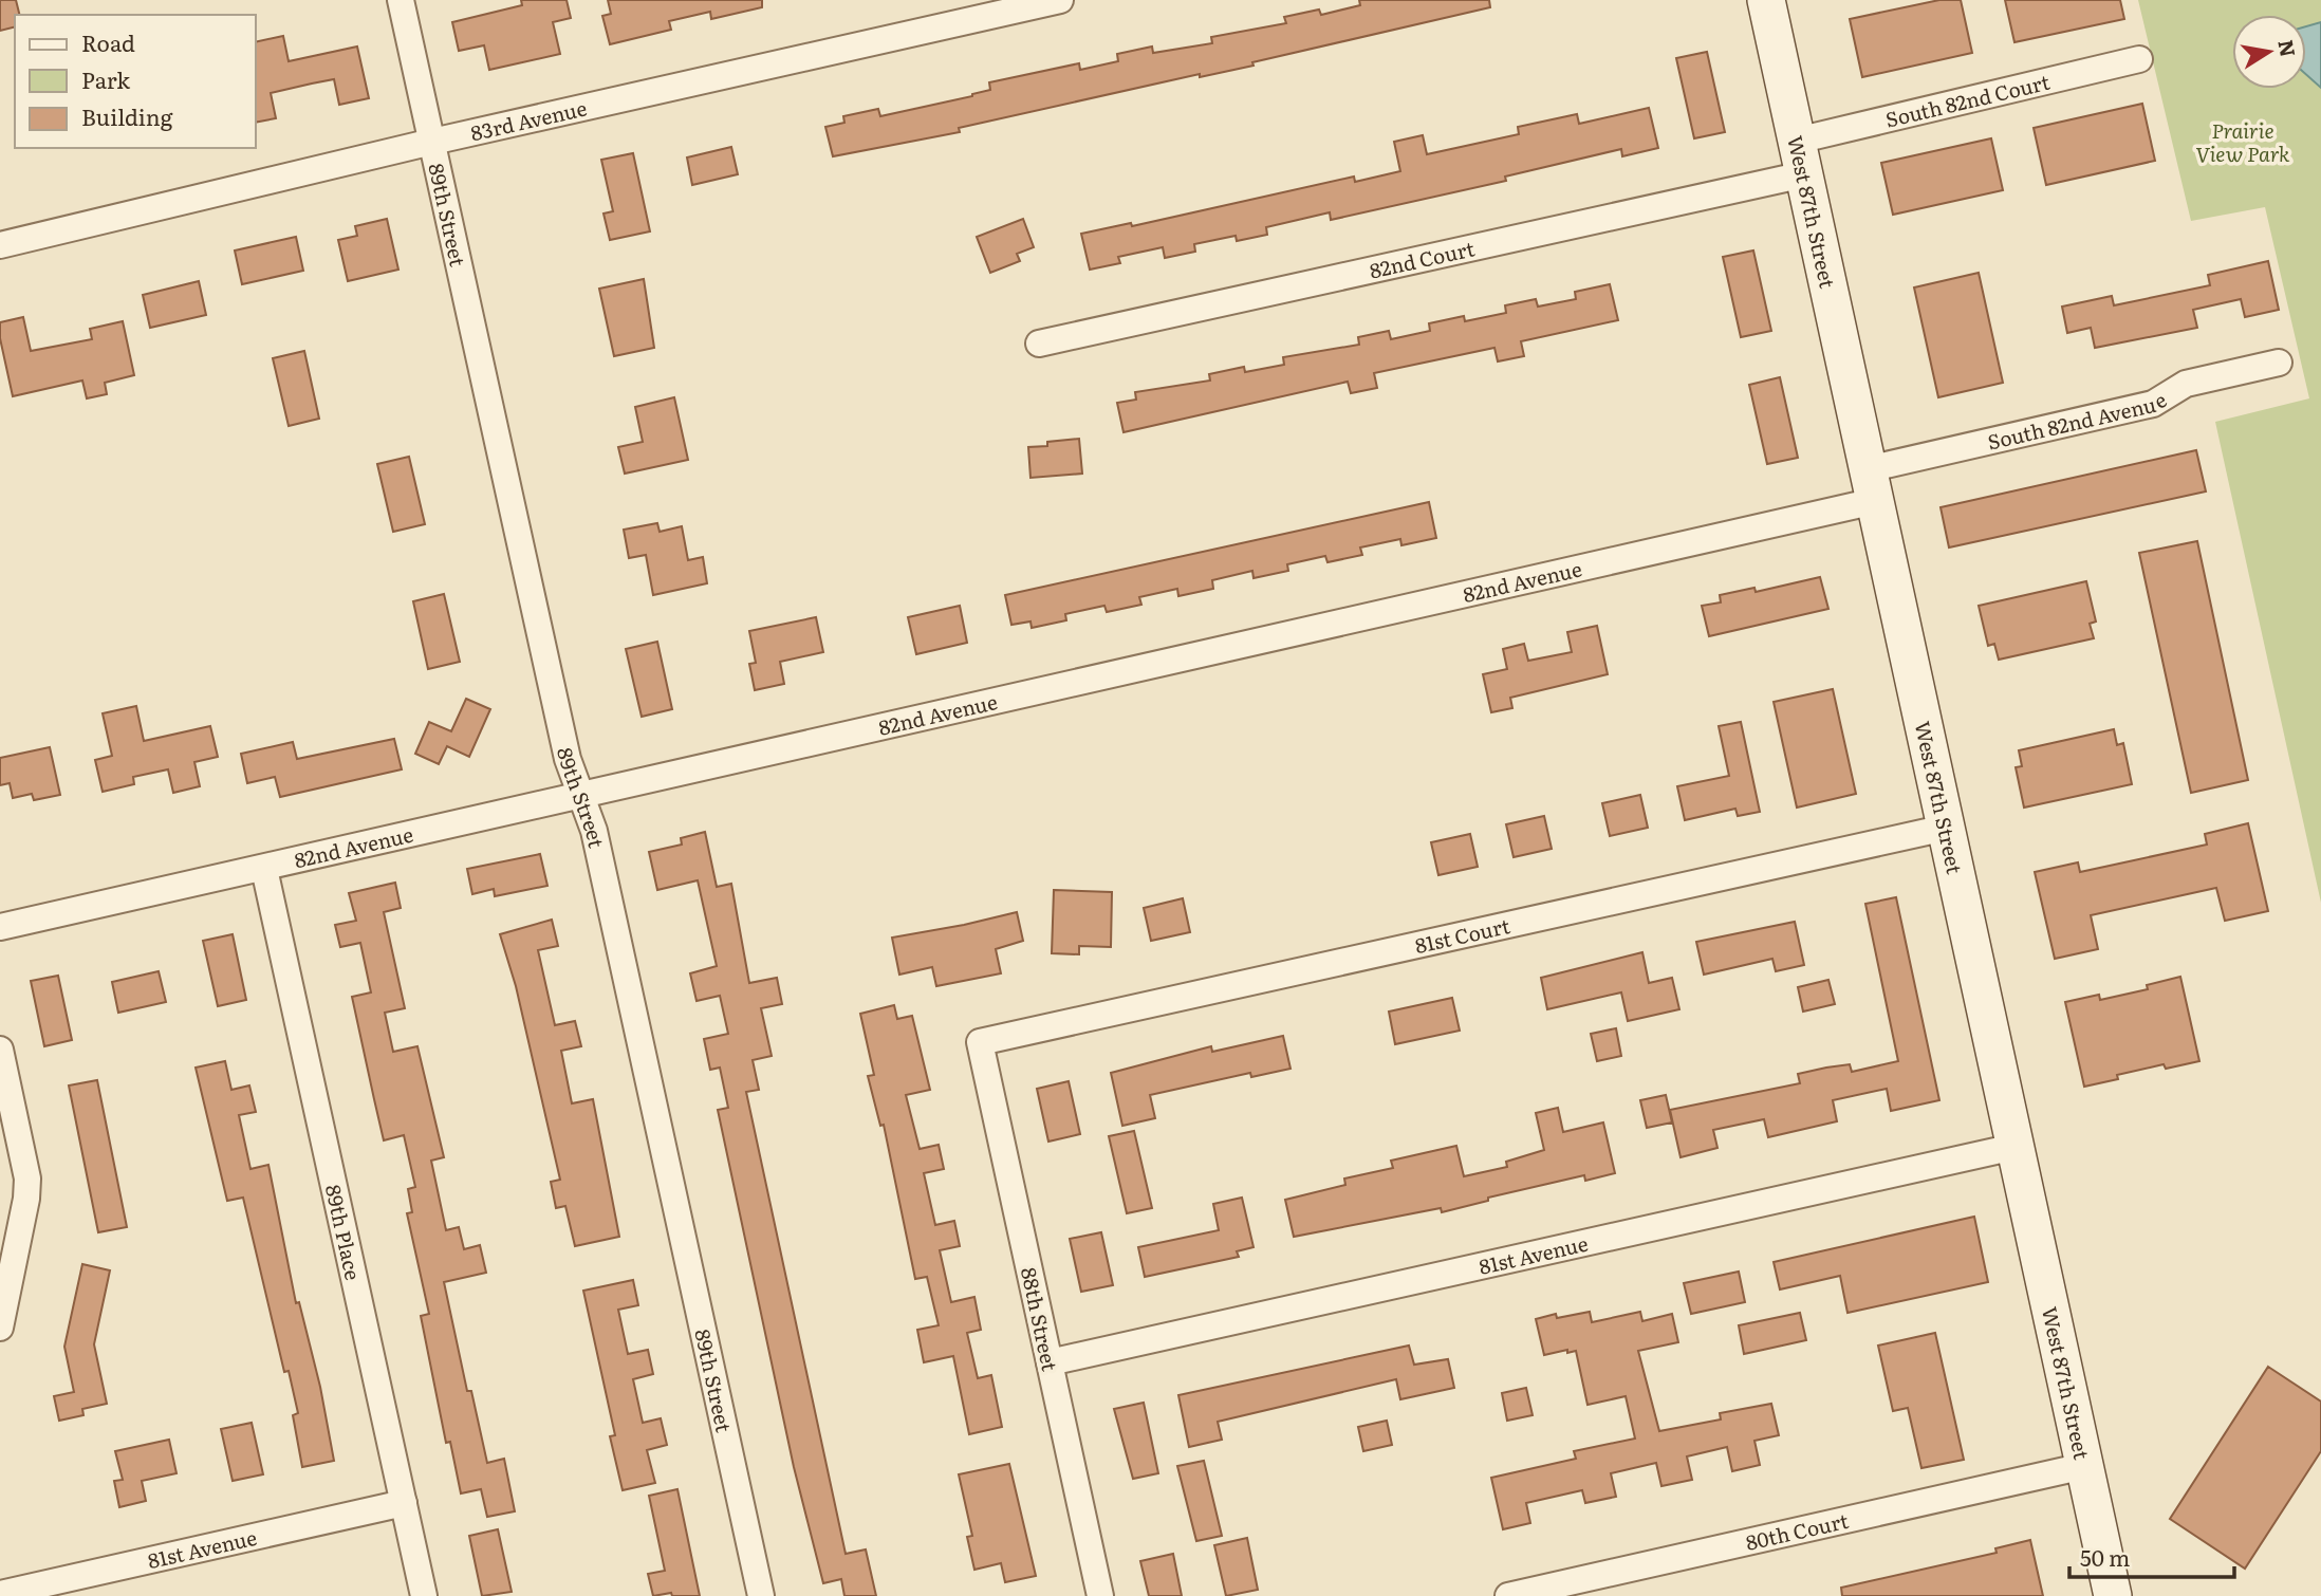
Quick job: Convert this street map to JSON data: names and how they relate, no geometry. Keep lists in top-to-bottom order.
{
  "streets": {
    "main road": ["West 87th Street"],
    "street": [
      "South 82nd Court",
      "83rd Avenue",
      "89th Street",
      "82nd Court",
      "South 82nd Avenue",
      "82nd Avenue",
      "81st Court",
      "89th Place",
      "81st Avenue",
      "88th Street",
      "80th Court"
    ]
  },
  "crossings": [
    ["South 82nd Court", "West 87th Street"],
    ["South 82nd Court", "82nd Court"],
    ["83rd Avenue", "89th Street"],
    ["West 87th Street", "82nd Court"],
    ["West 87th Street", "South 82nd Avenue"],
    ["West 87th Street", "82nd Avenue"],
    ["West 87th Street", "81st Court"],
    ["West 87th Street", "81st Avenue"],
    ["West 87th Street", "80th Court"],
    ["89th Street", "82nd Avenue"],
    ["South 82nd Avenue", "82nd Avenue"],
    ["82nd Avenue", "89th Place"],
    ["81st Court", "88th Street"],
    ["89th Place", "81st Avenue"],
    ["81st Avenue", "88th Street"]
  ],
  "parks": ["Prairie View Park"],
  "legend": ["Road", "Park", "Building"],
  "scale_bar": "50 m",
  "north": "right"
}
